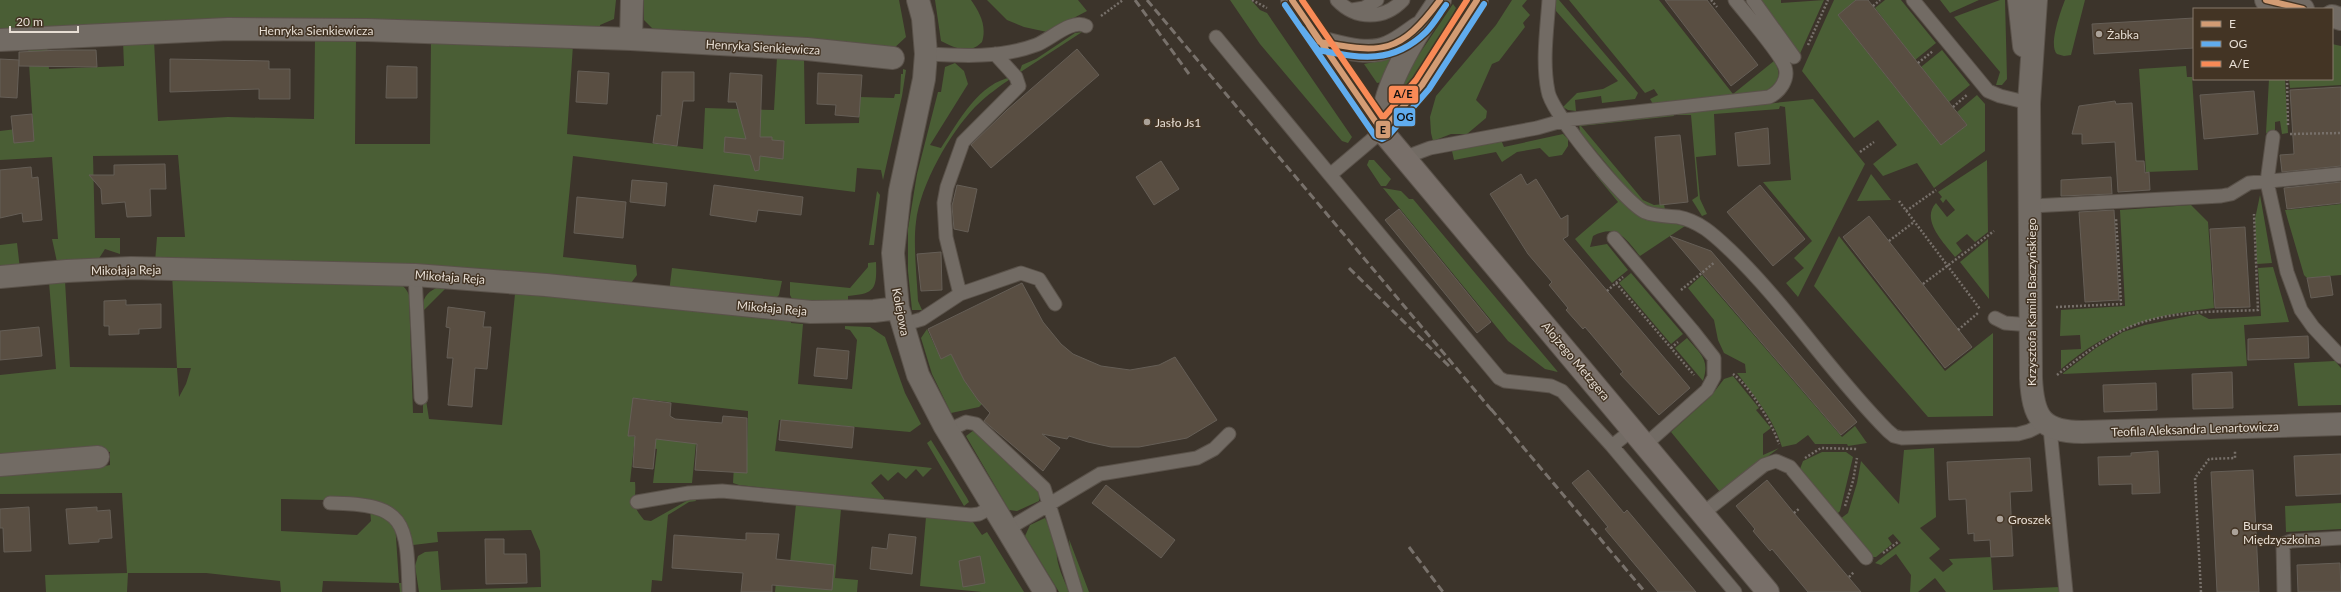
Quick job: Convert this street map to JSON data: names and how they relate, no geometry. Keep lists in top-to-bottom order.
{
  "streets": {
    "main road": ["Alojzego Metzgera"],
    "street": [
      "Henryka Sienkiewicza",
      "Mikołaja Reja",
      "Krzysztofa Kamila Baczyńskiego",
      "Kolejowa",
      "Teofila Aleksandra Lenartowicza"
    ]
  },
  "crossings": [
    ["Mikołaja Reja", "Kolejowa"],
    ["Krzysztofa Kamila Baczyńskiego", "Teofila Aleksandra Lenartowicza"]
  ],
  "places": [
    "Żabka",
    "Jasło Js1",
    "Groszek",
    "Bursa Międzyszkolna"
  ],
  "lines": ["transit line E", "transit line A/E", "transit line OG"],
  "legend": ["E", "OG", "A/E"],
  "scale_bar": "20 m"
}
